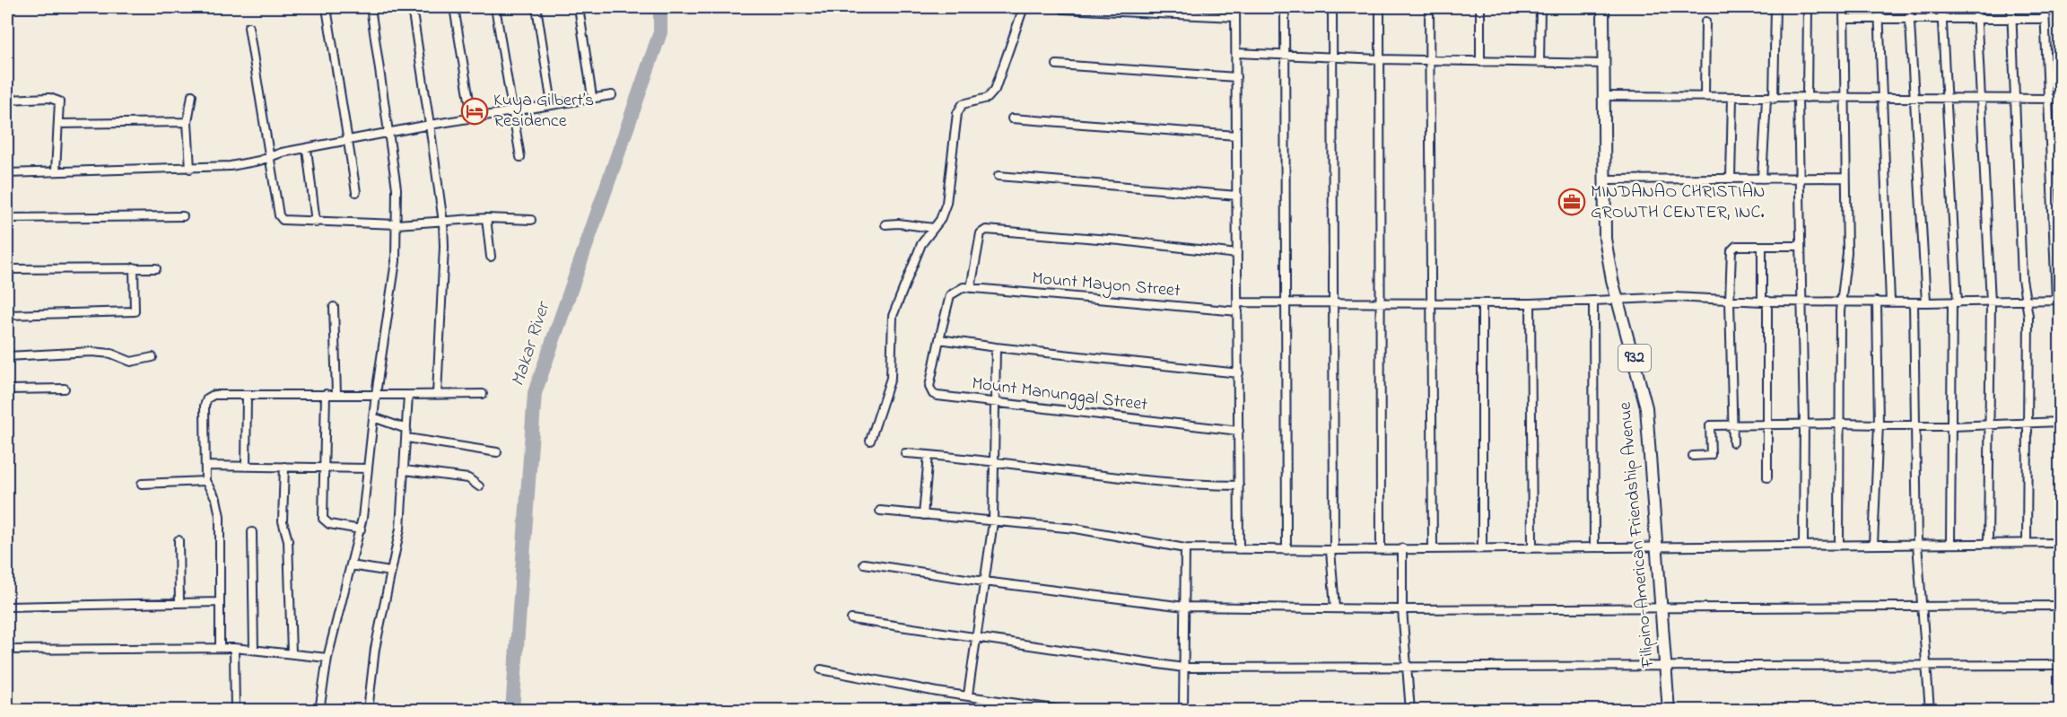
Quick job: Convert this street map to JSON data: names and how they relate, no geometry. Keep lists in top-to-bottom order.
{
  "streets": {
    "main road": ["932", "Filipino-American Friendship Avenue"],
    "street": ["Mount Mayon Street", "Mount Manunggal Street"]
  },
  "water": ["Makar River"],
  "places": {
    "hotel": ["Kuya Gilbert’s Residence"],
    "office": ["MINDANAO CHRISTIAN GROWTH CENTER, INC."]
  }
}
